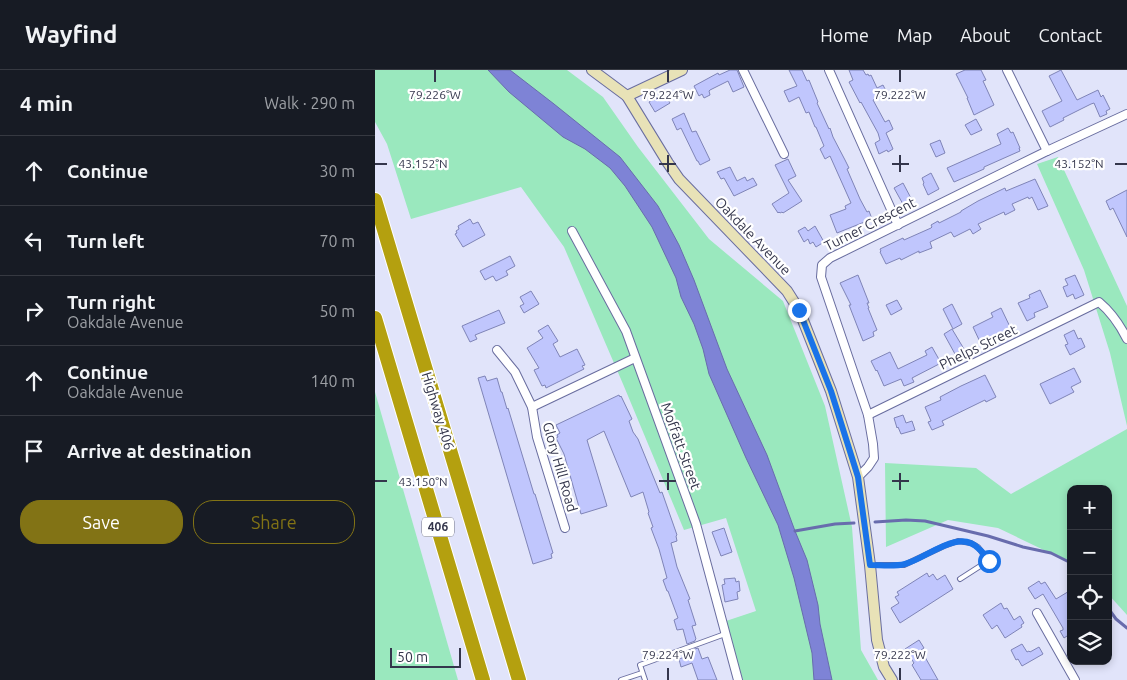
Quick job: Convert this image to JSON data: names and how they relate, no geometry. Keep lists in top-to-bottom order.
{
  "streets": {
    "highway": ["Highway 406", "406"],
    "street": [
      "Turner Crescent",
      "Oakdale Avenue",
      "Phelps Street",
      "Moffatt Street",
      "Glory Hill Road"
    ]
  },
  "crossings": [
    ["Turner Crescent", "Oakdale Avenue"],
    ["Turner Crescent", "Phelps Street"],
    ["Moffatt Street", "Glory Hill Road"]
  ],
  "scale_bar": "50 m",
  "page": {
    "header": "Wayfind",
    "nav": [
      "Home",
      "Map",
      "About",
      "Contact"
    ],
    "heading": ["4 min", "Walk · 290 m"],
    "list": [
      ["Continue", "30 m"],
      ["Turn left", "70 m"],
      ["Turn right", "Oakdale Avenue", "50 m"],
      ["Continue", "Oakdale Avenue", "140 m"],
      "Arrive at destination"
    ],
    "buttons": ["Save", "Share"],
    "map_buttons": ["+", "−"],
    "scale": "50 m"
  },
  "coordinates": [
    "79.226°W",
    "79.224°W",
    "79.222°W",
    "43.152°N",
    "43.150°N"
  ]
}
